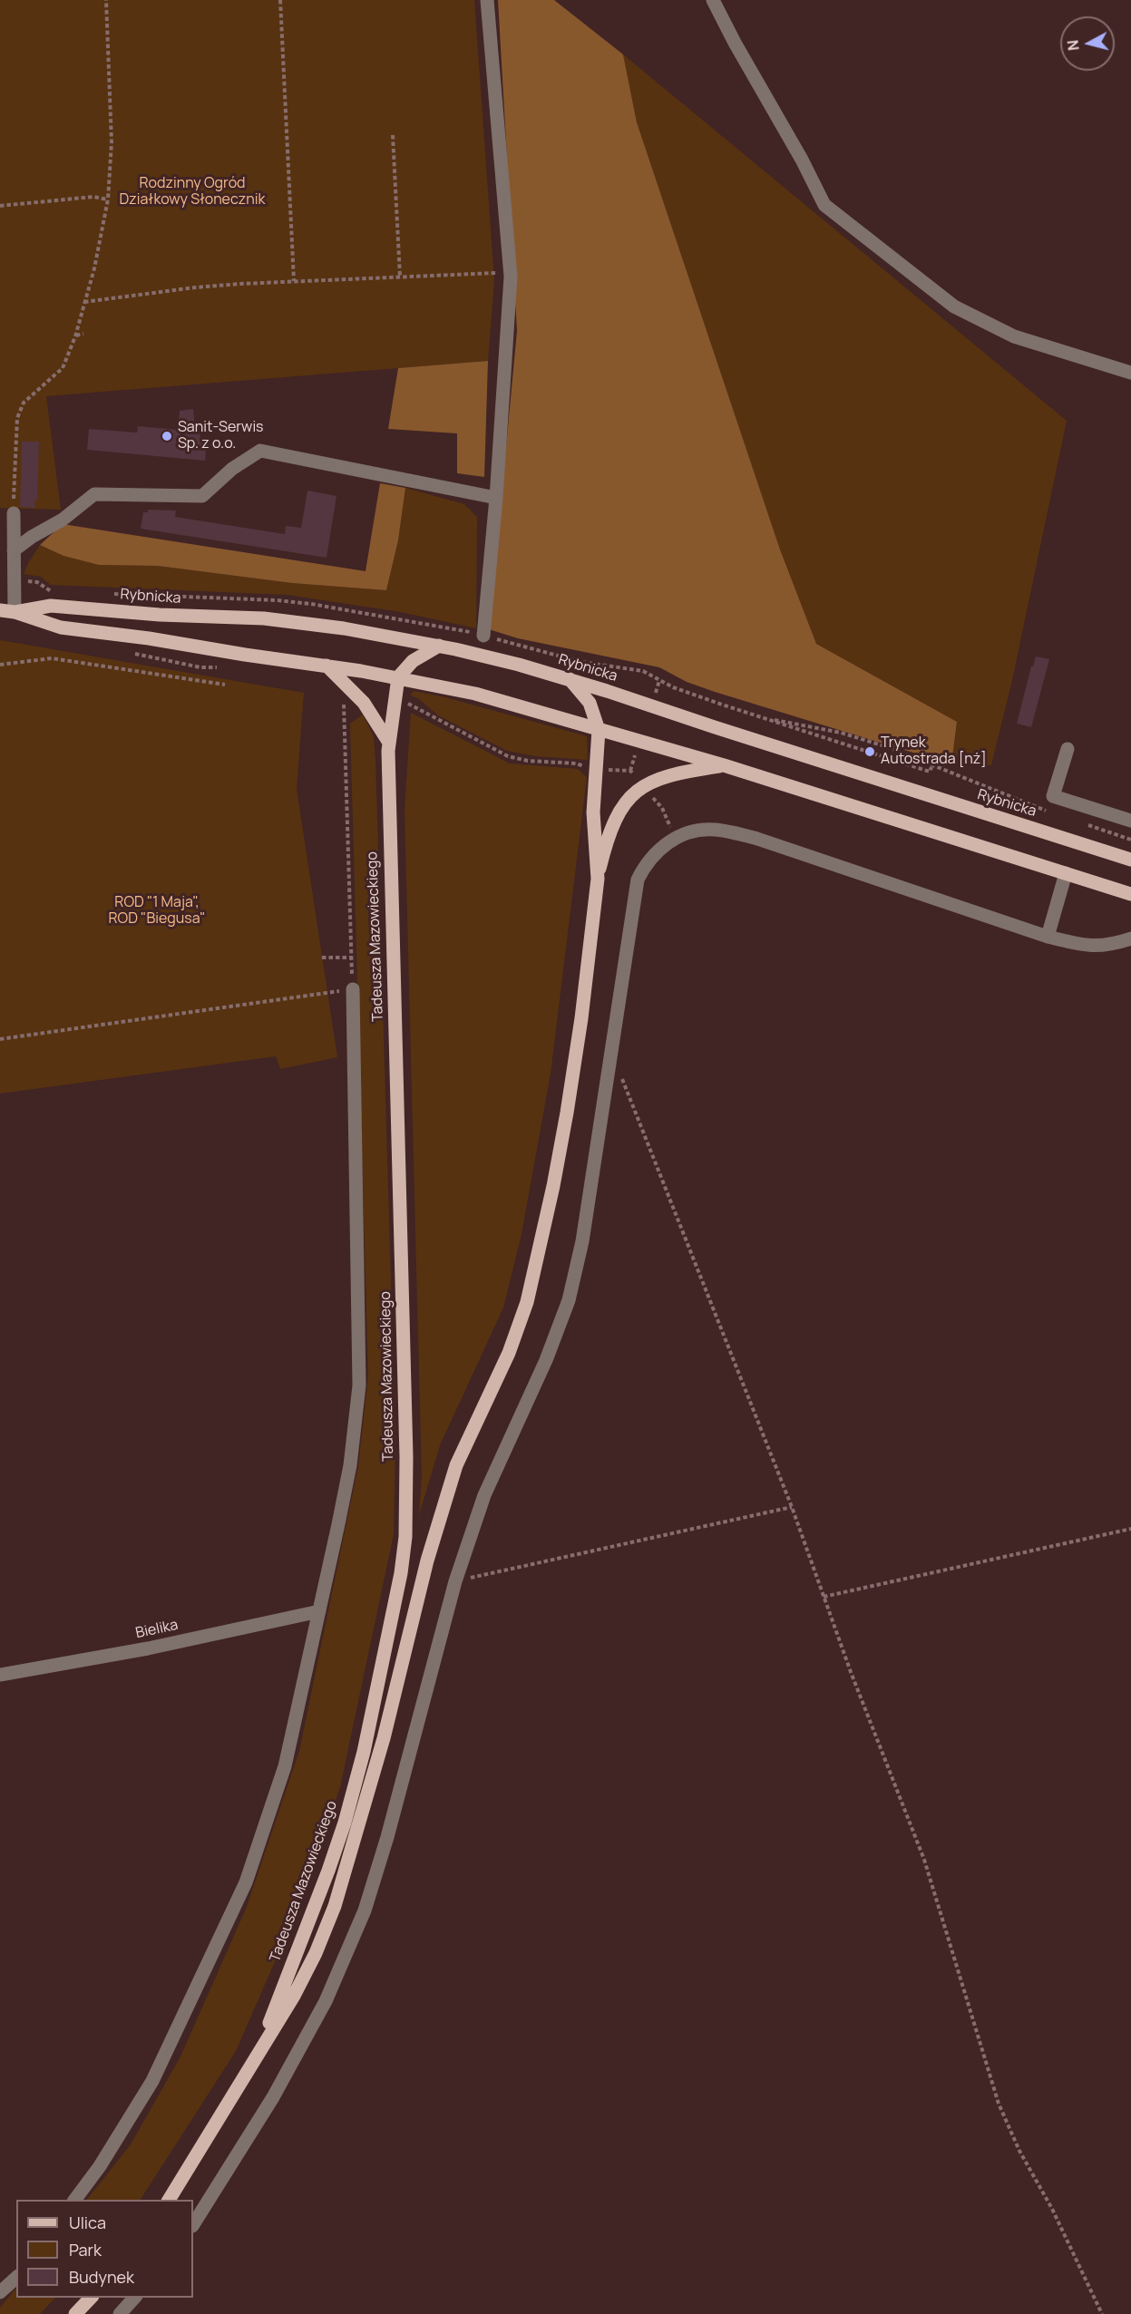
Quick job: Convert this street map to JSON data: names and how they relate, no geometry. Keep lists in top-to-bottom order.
{
  "streets": {
    "main road": ["Rybnicka", "Tadeusza Mazowieckiego"],
    "street": ["Bielika"]
  },
  "crossings": [
    ["Rybnicka", "Tadeusza Mazowieckiego"]
  ],
  "parks": ["Rodzinny Ogród Działkowy Słonecznik", "ROD \"1 Maja\", ROD \"Biegusa\""],
  "places": ["Sanit-Serwis Sp. z o.o.", "Trynek Autostrada [nż]"],
  "legend": ["Ulica", "Park", "Budynek"],
  "north": "left"
}
